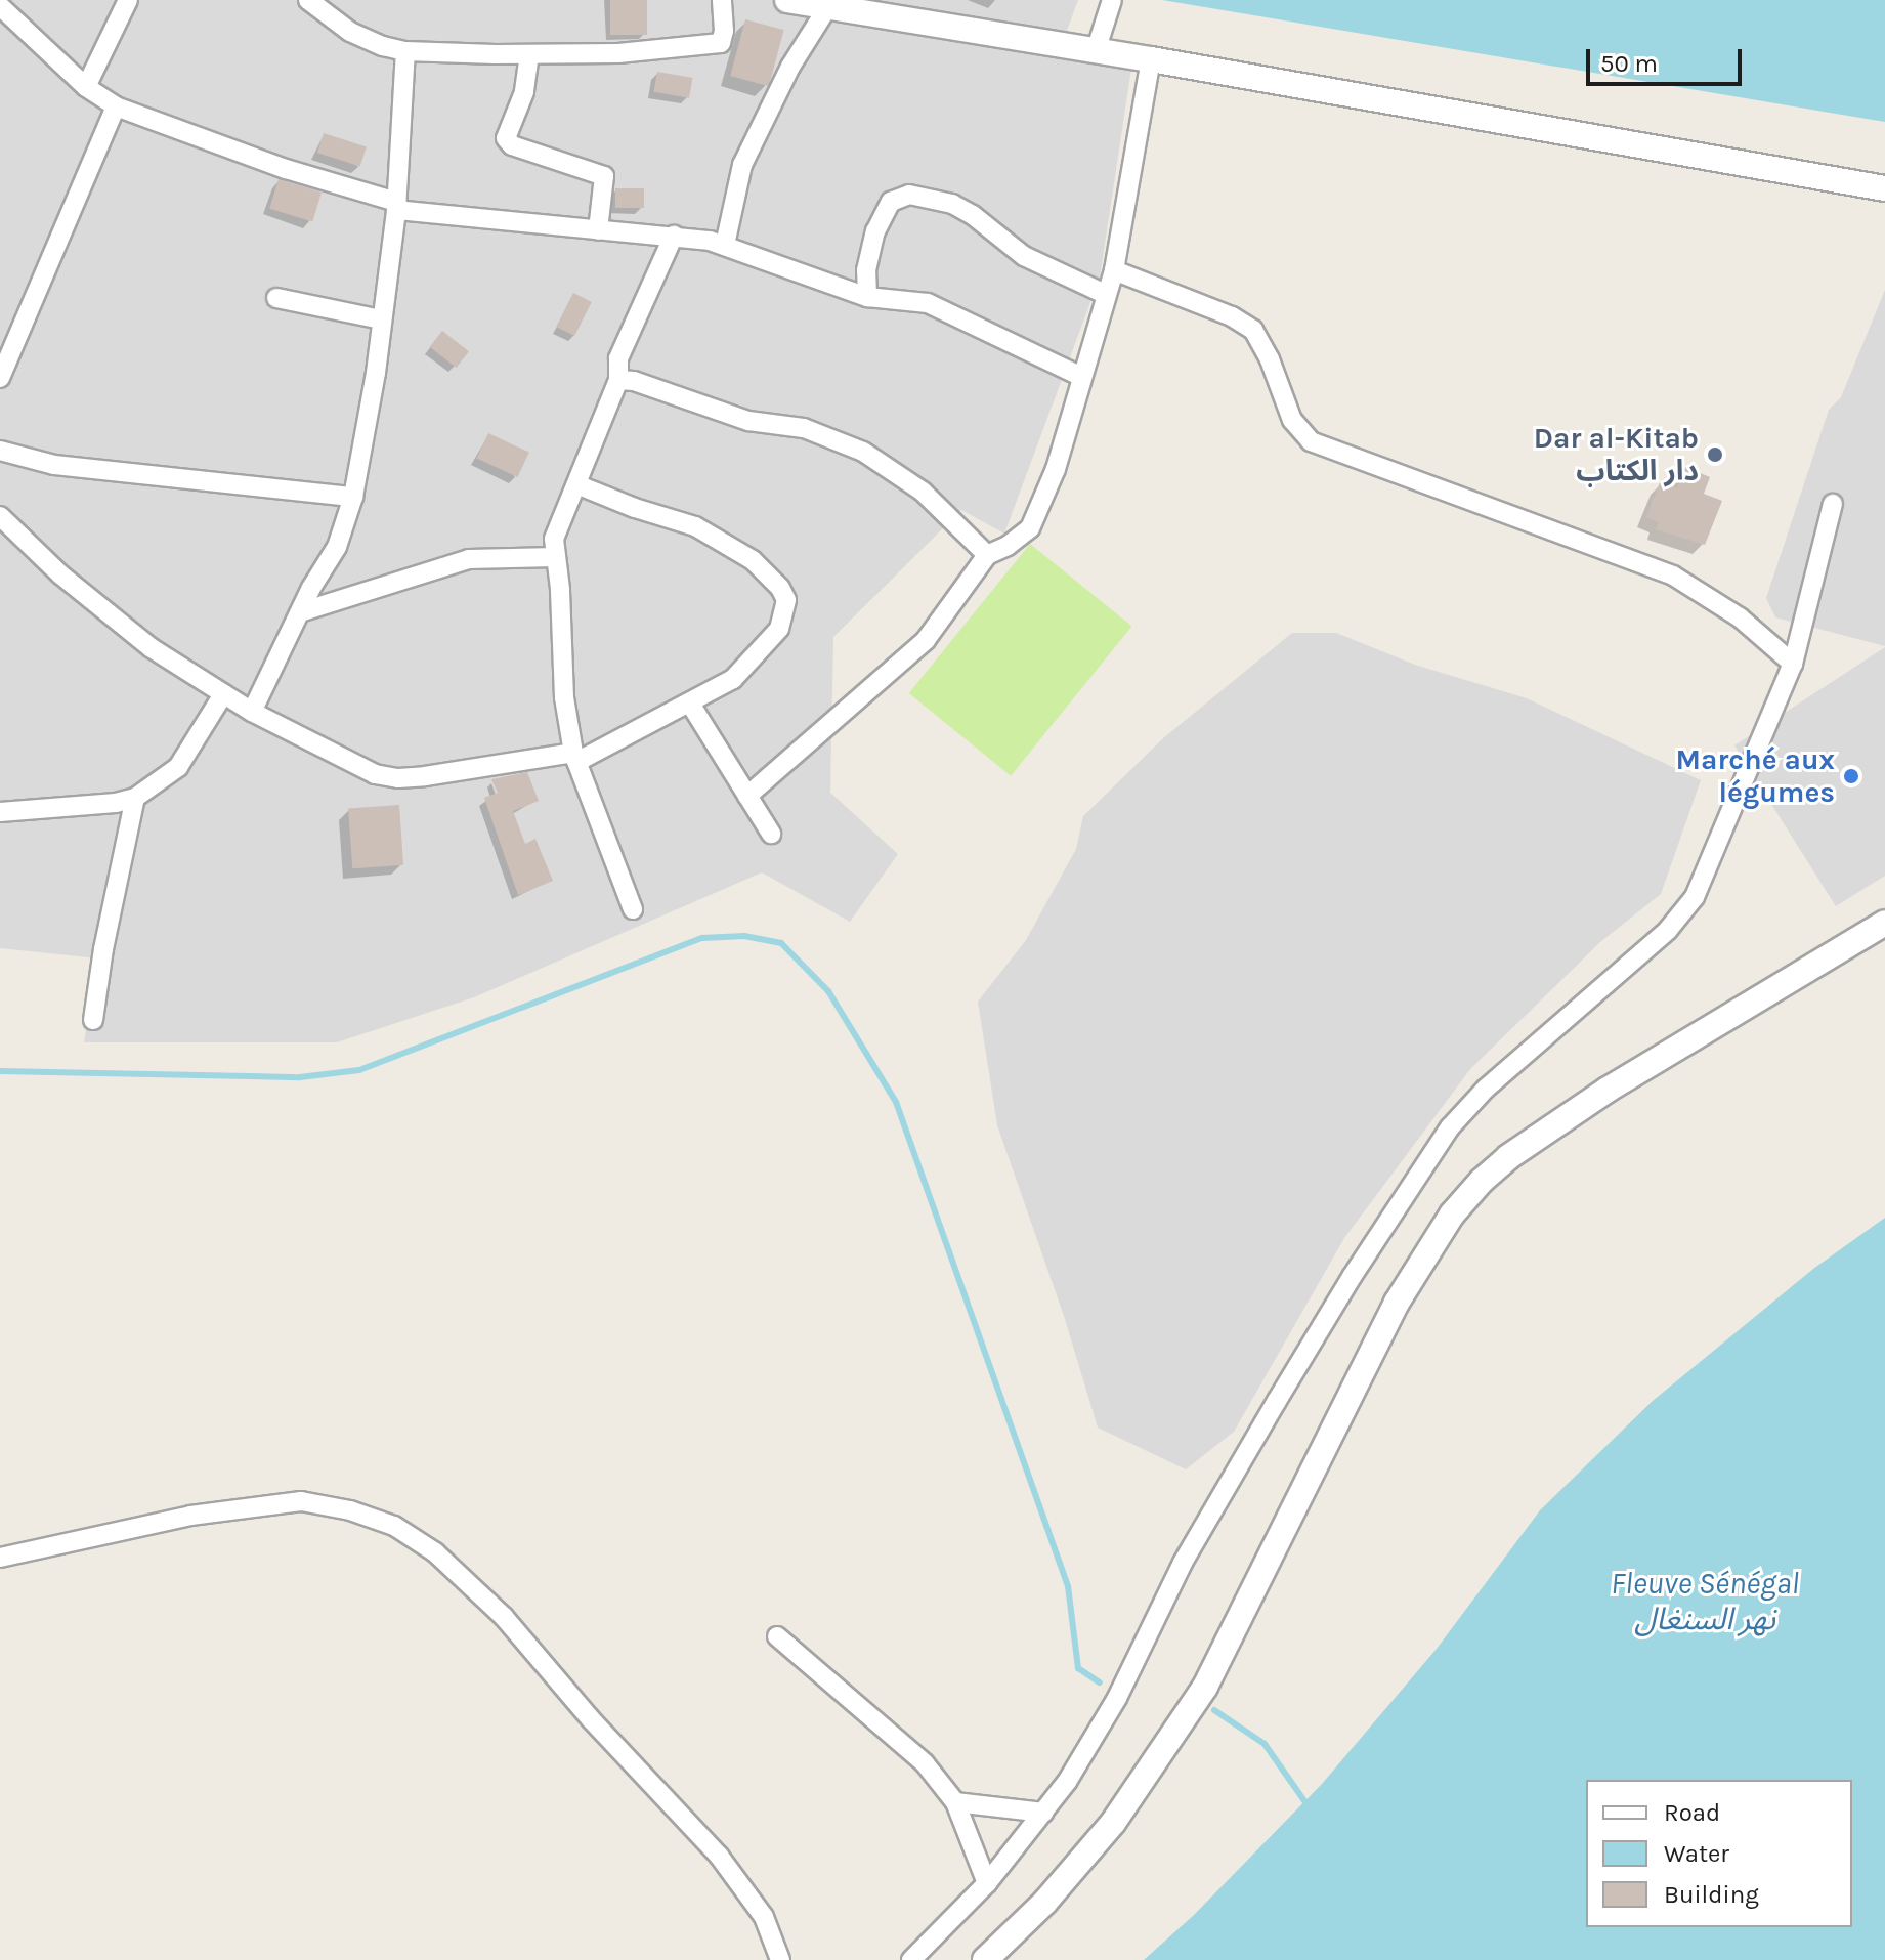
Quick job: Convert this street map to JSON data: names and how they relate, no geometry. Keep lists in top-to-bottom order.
{
  "water": ["Fleuve Sénégal نهر السنغال"],
  "places": ["Dar al-Kitab دار الكتاب", "Marché aux légumes"],
  "legend": ["Road", "Water", "Building"],
  "scale_bar": "50 m"
}
